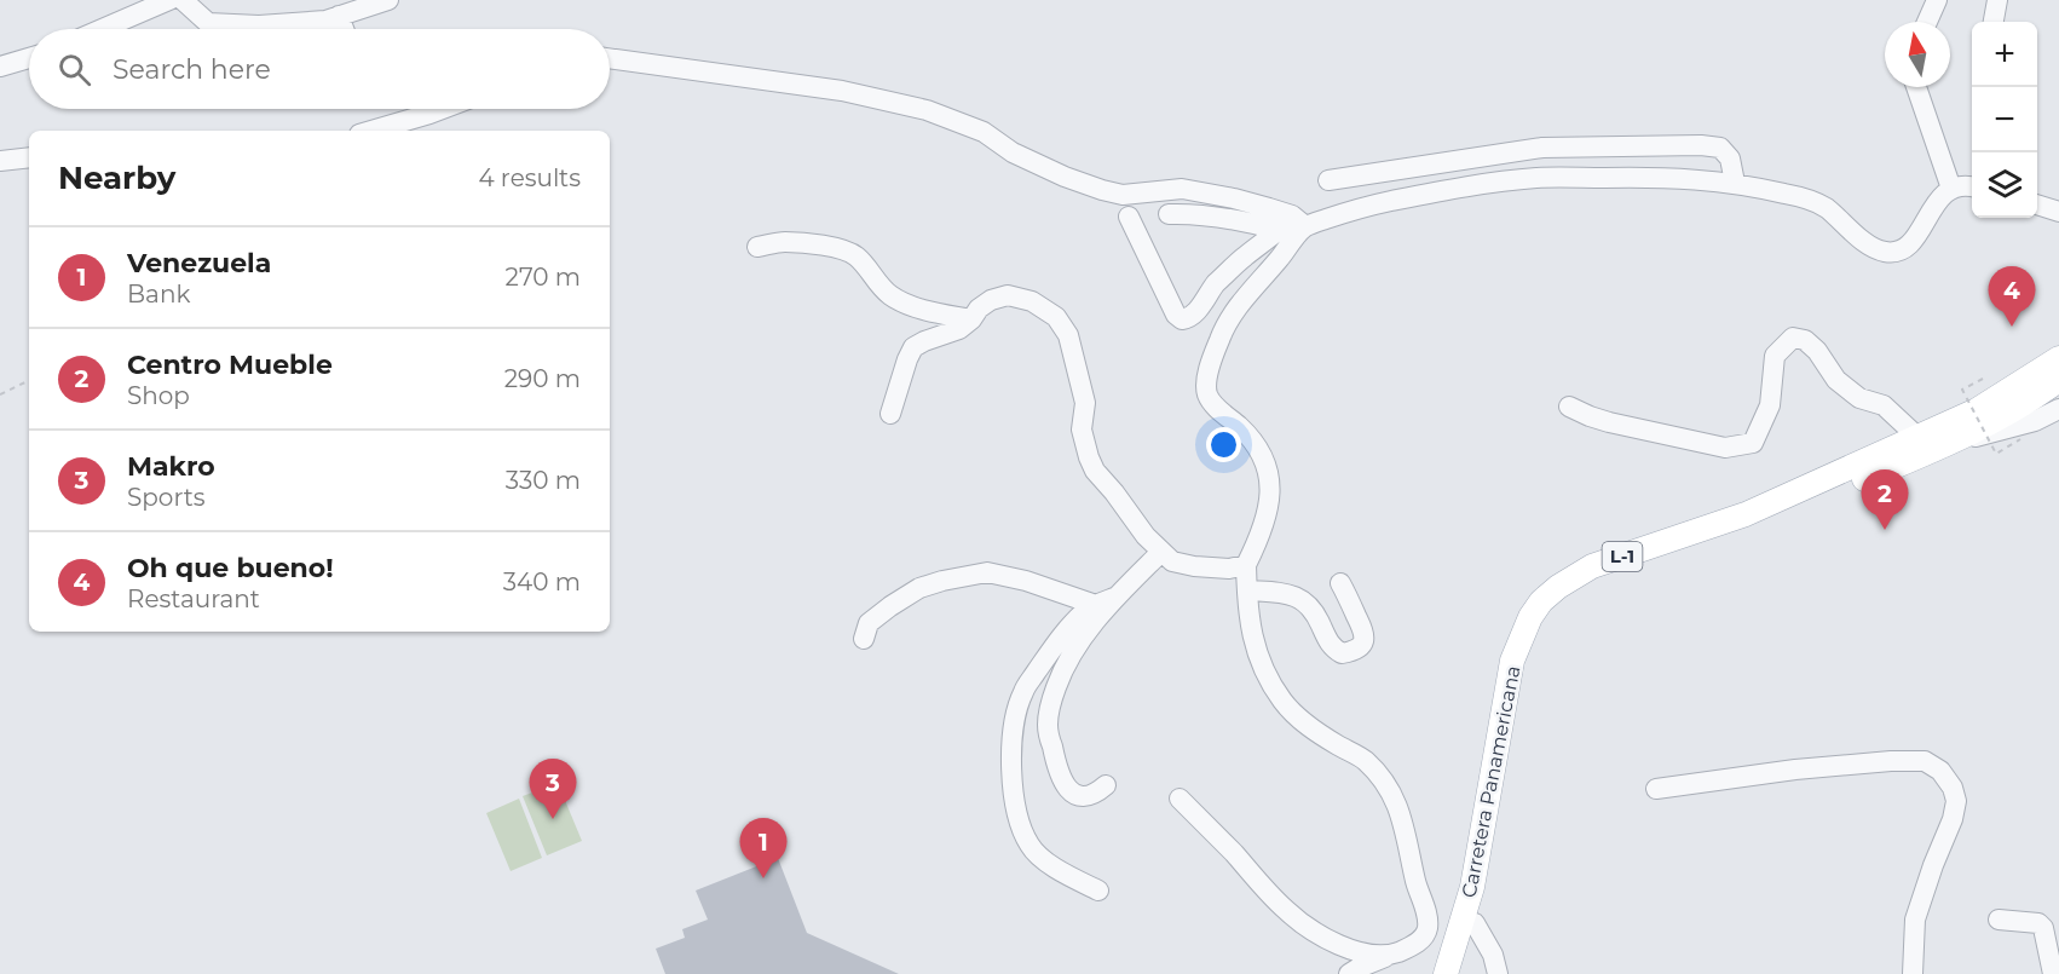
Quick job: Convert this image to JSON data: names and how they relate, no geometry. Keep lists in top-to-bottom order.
{
  "streets": {
    "main road": ["L-1", "Carretera Panamericana"]
  },
  "north": "top",
  "page": {
    "map_buttons": ["+", "−"],
    "search": "Search here",
    "heading": ["Nearby", "4 results"],
    "list": [
      {
        "mark": "1",
        "name": "Venezuela",
        "note": "Bank",
        "value": "270 m"
      },
      {
        "mark": "2",
        "name": "Centro Mueble",
        "note": "Shop",
        "value": "290 m"
      },
      {
        "mark": "3",
        "name": "Makro",
        "note": "Sports",
        "value": "330 m"
      },
      {
        "mark": "4",
        "name": "Oh que bueno!",
        "note": "Restaurant",
        "value": "340 m"
      }
    ],
    "pins": [
      "4",
      "2",
      "3",
      "1"
    ]
  }
}
